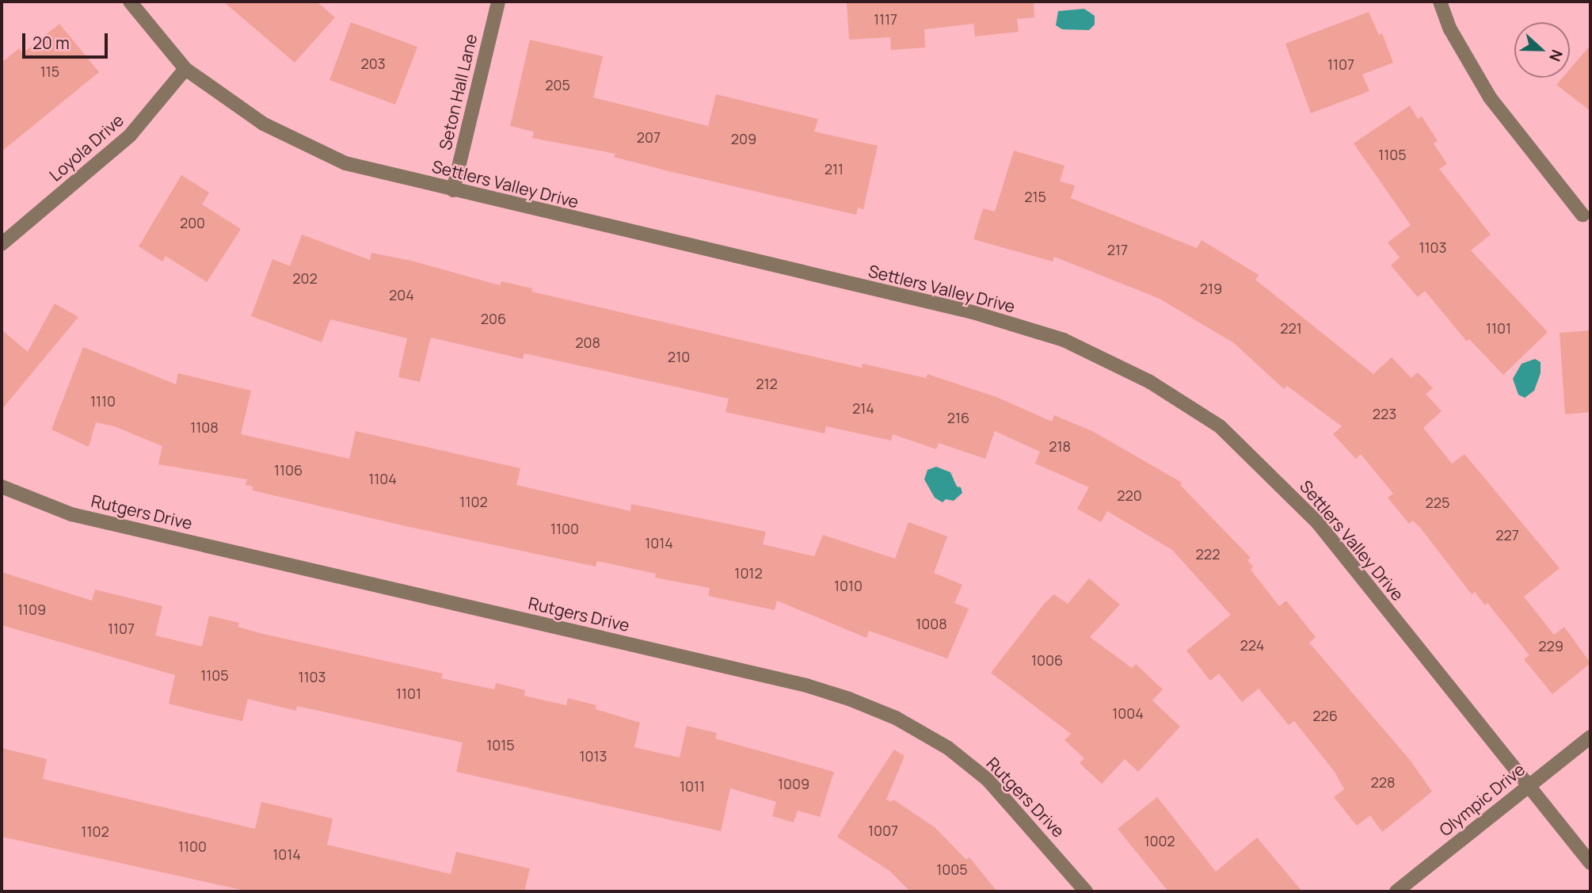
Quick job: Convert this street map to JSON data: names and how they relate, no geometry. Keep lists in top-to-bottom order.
{
  "streets": {
    "street": [
      "Seton Hall Lane",
      "Loyola Drive",
      "Settlers Valley Drive",
      "Rutgers Drive",
      "Olympic Drive"
    ]
  },
  "crossings": [
    ["Seton Hall Lane", "Settlers Valley Drive"],
    ["Loyola Drive", "Settlers Valley Drive"],
    ["Settlers Valley Drive", "Olympic Drive"]
  ],
  "house_numbers": [
    "1117",
    "203",
    "1107",
    "115",
    "205",
    "207",
    "209",
    "1105",
    "211",
    "215",
    "200",
    "1103",
    "217",
    "202",
    "219",
    "204",
    "206",
    "221",
    "1101",
    "208",
    "210",
    "212",
    "1110",
    "214",
    "223",
    "216",
    "1108",
    "218",
    "1106",
    "1104",
    "220",
    "1102",
    "225",
    "1100",
    "227",
    "1014",
    "222",
    "1012",
    "1010",
    "1109",
    "1008",
    "1107",
    "224",
    "229",
    "1006",
    "1105",
    "1103",
    "1101",
    "1004",
    "226",
    "1015",
    "1013",
    "228",
    "1009",
    "1011",
    "1007",
    "1102",
    "1002",
    "1100",
    "1014",
    "1005"
  ],
  "scale_bar": "20 m",
  "north": "right"
}
